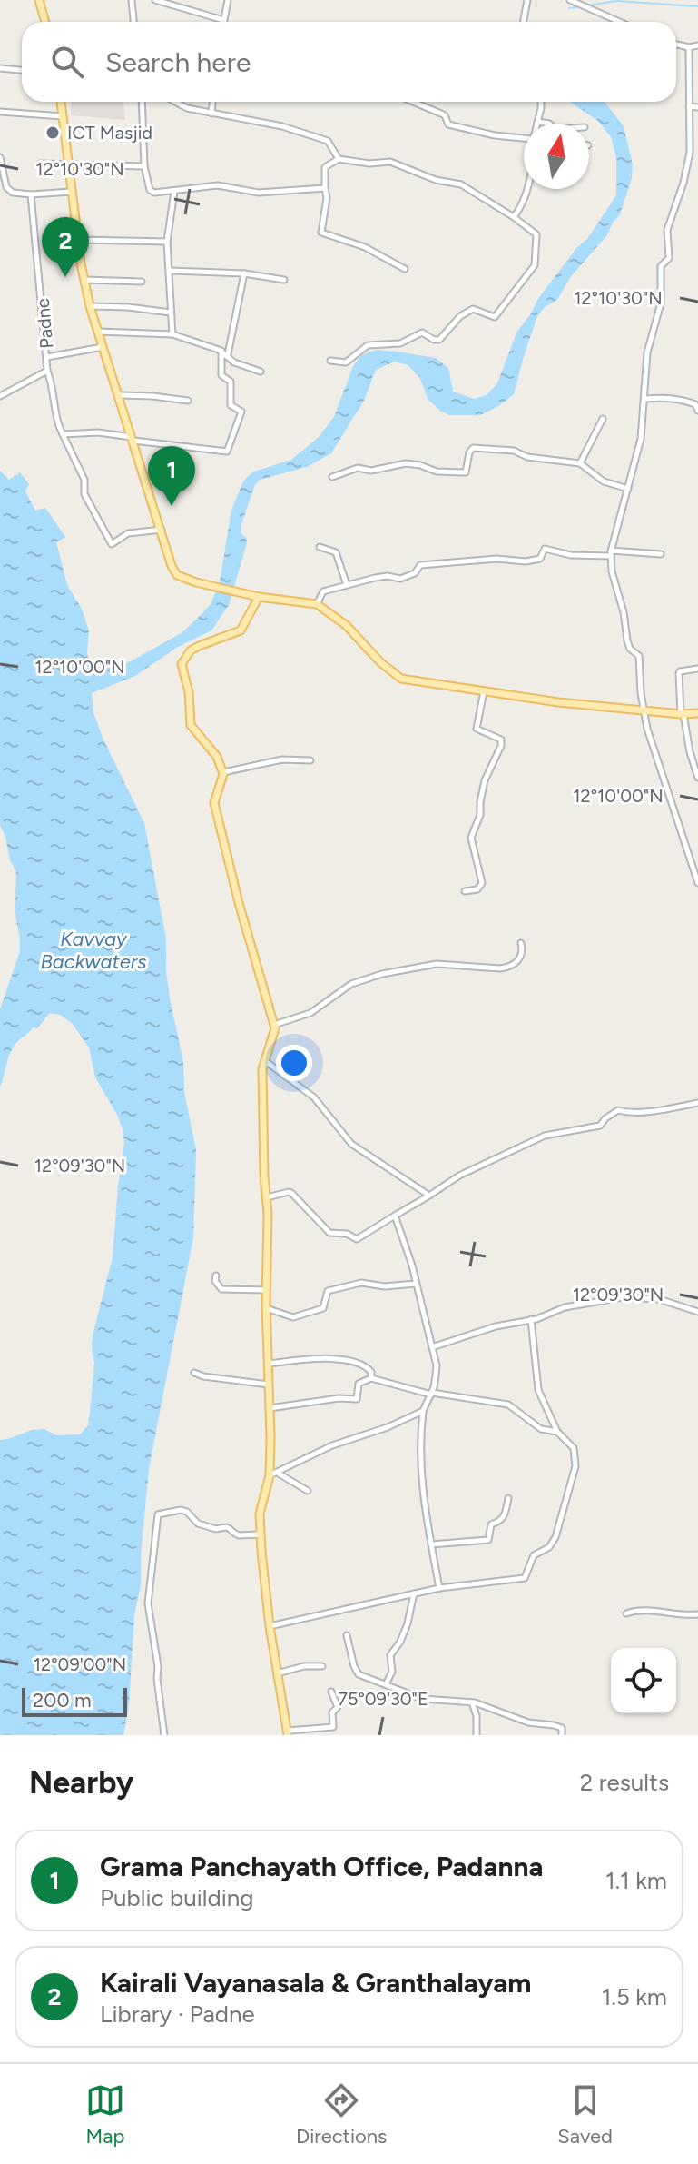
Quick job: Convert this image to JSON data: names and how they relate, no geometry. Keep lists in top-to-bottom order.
{
  "streets": {
    "street": ["Padne"]
  },
  "water": ["Kavvay Backwaters"],
  "places": ["ICT Masjid"],
  "scale_bar": "200 m",
  "north": "top",
  "page": {
    "search": "Search here",
    "pins": ["2", "1"],
    "scale": "200 m",
    "heading": ["Nearby", "2 results"],
    "list": [
      {
        "mark": "1",
        "name": "Grama Panchayath Office, Padanna",
        "note": "Public building",
        "value": "1.1 km"
      },
      {
        "mark": "2",
        "name": "Kairali Vayanasala & Granthalayam",
        "note": "Library · Padne",
        "value": "1.5 km"
      }
    ],
    "nav": ["Map", "Directions", "Saved"]
  },
  "coordinates": [
    "12°10'30\"N",
    "12°10'00\"N",
    "12°09'30\"N",
    "12°09'00\"N",
    "75°09'30\"E"
  ]
}
